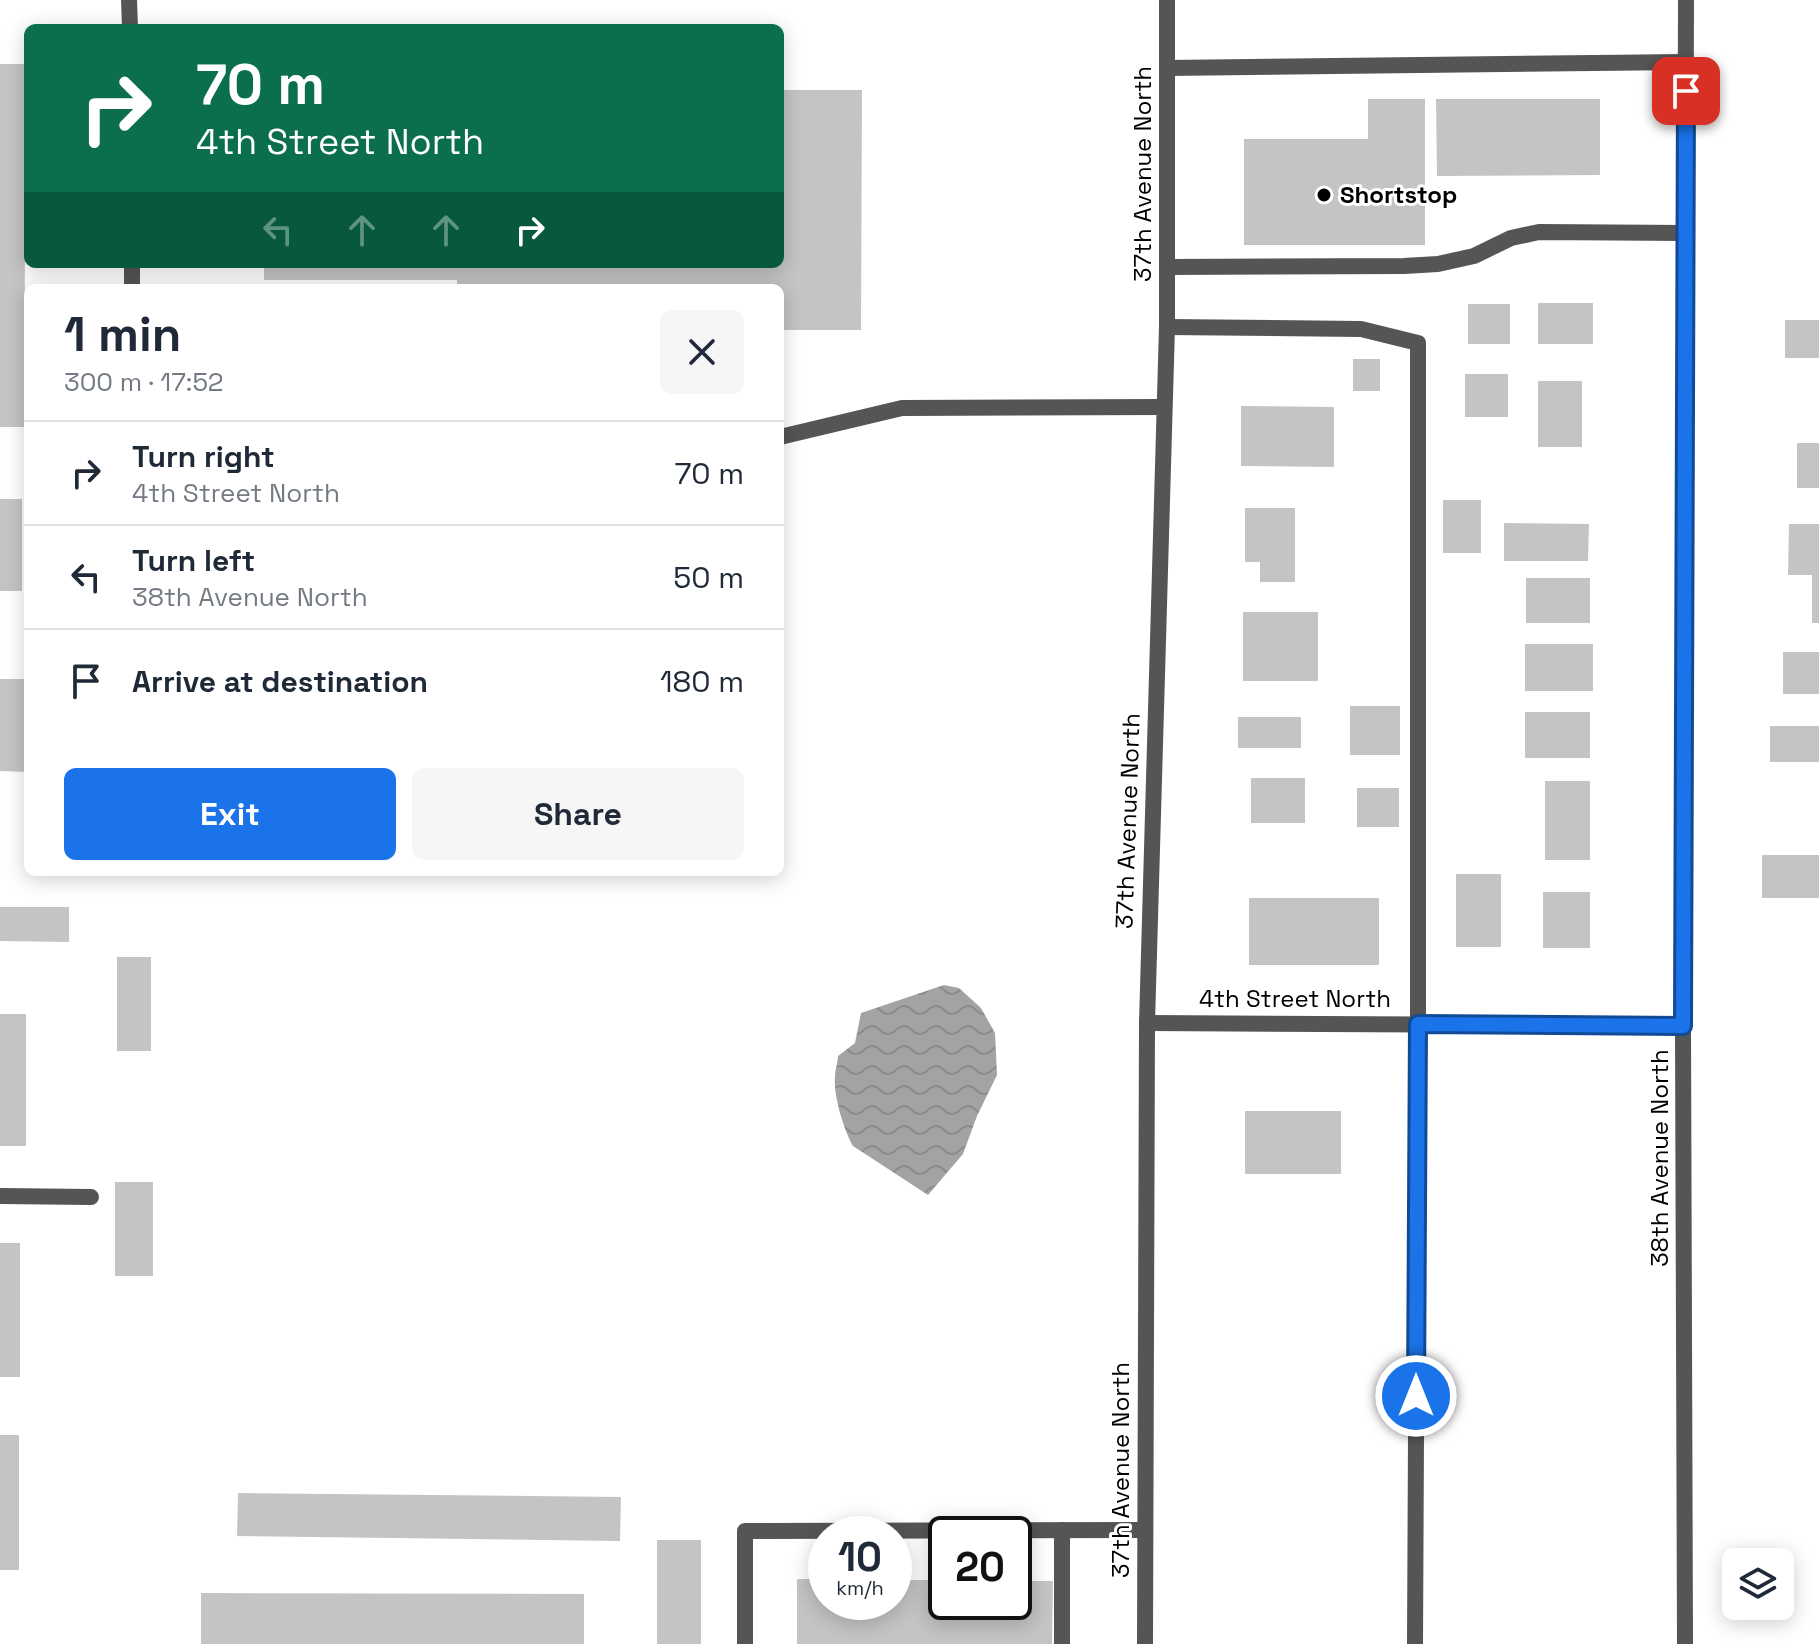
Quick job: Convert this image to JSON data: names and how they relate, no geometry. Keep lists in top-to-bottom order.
{
  "streets": {
    "street": ["37th Avenue North", "4th Street North", "38th Avenue North"]
  },
  "crossings": [
    ["37th Avenue North", "4th Street North"],
    ["4th Street North", "38th Avenue North"]
  ],
  "places": ["Shortstop"],
  "page": {
    "turn": ["70 m", "4th Street North"],
    "heading": ["1 min", "300 m · 17:52"],
    "list": [
      {
        "name": "Turn right",
        "note": "4th Street North",
        "value": "70 m"
      },
      {
        "name": "Turn left",
        "note": "38th Avenue North",
        "value": "50 m"
      },
      {
        "name": "Arrive at destination",
        "value": "180 m"
      }
    ],
    "buttons": ["Exit", "Share"],
    "speed": "10 km/h",
    "limit": "20"
  }
}
